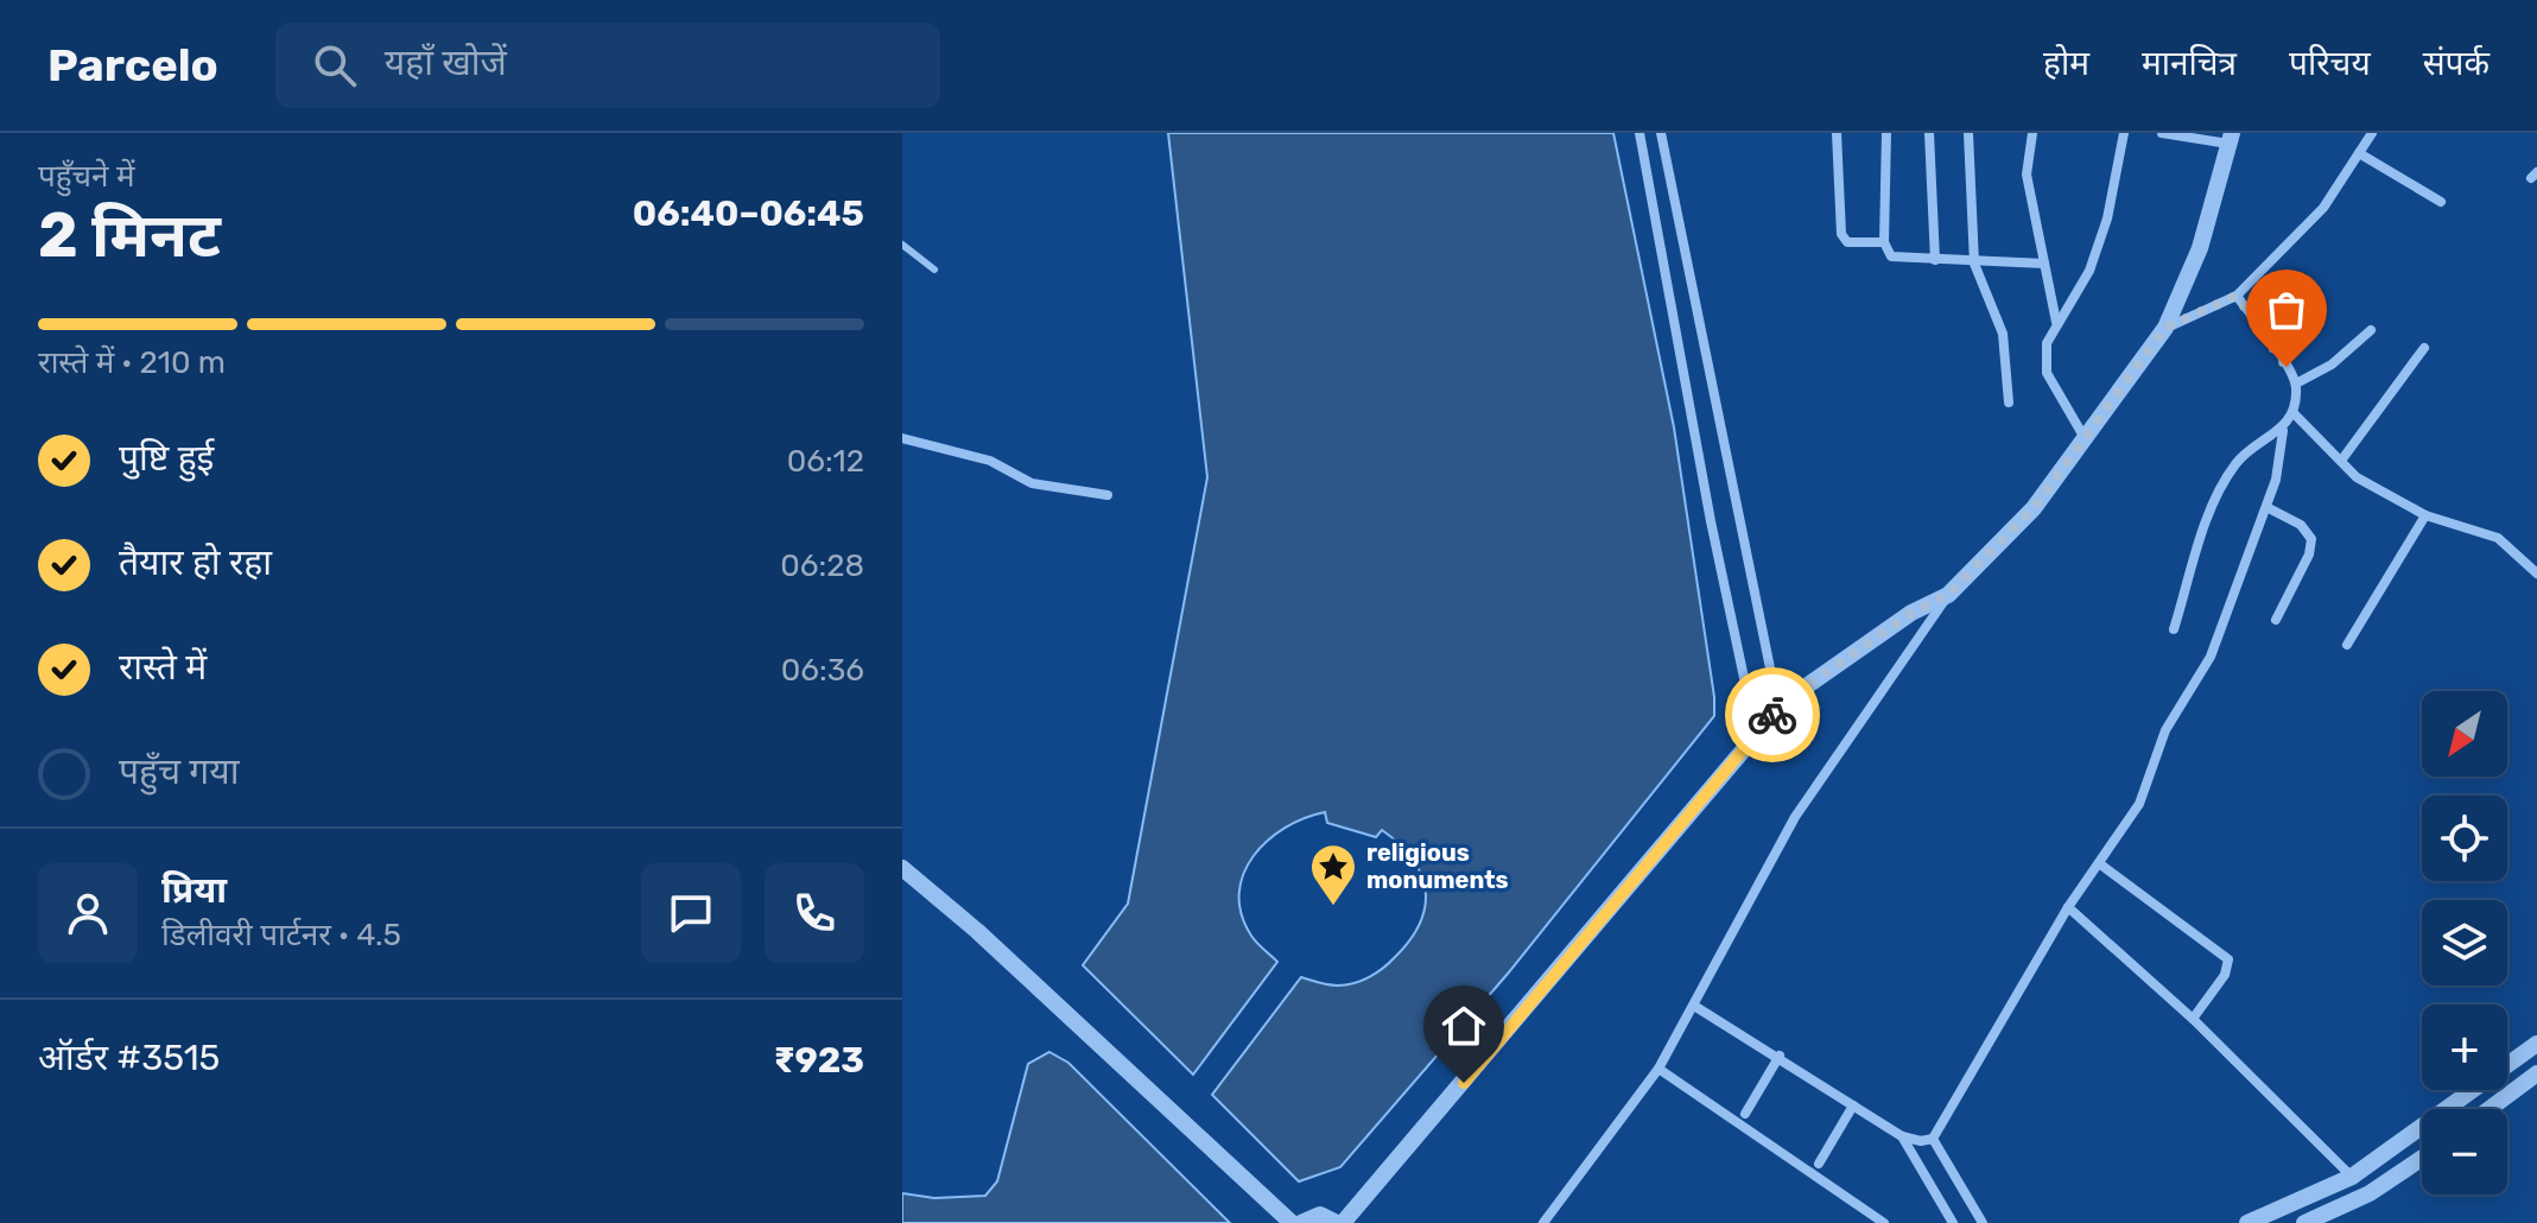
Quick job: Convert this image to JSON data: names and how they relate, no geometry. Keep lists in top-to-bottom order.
{
  "places": {
    "place": ["religious monuments"]
  },
  "north": "bottom left",
  "page": {
    "header": "Parcelo",
    "search": "यहाँ खोजें",
    "nav": [
      "होम",
      "मानचित्र",
      "परिचय",
      "संपर्क"
    ],
    "heading": ["2 मिनट", "पहुँचने में", "06:40–06:45"],
    "panel": [
      "प्रिया",
      "डिलीवरी पार्टनर · 4.5",
      "ऑर्डर #3515",
      "₹923"
    ],
    "bar": "रास्ते में · 210 m",
    "list": [
      ["पुष्टि हुई", "06:12"],
      ["तैयार हो रहा", "06:28"],
      ["रास्ते में", "06:36"],
      "पहुँच गया"
    ],
    "map_buttons": ["+", "−"]
  }
}
